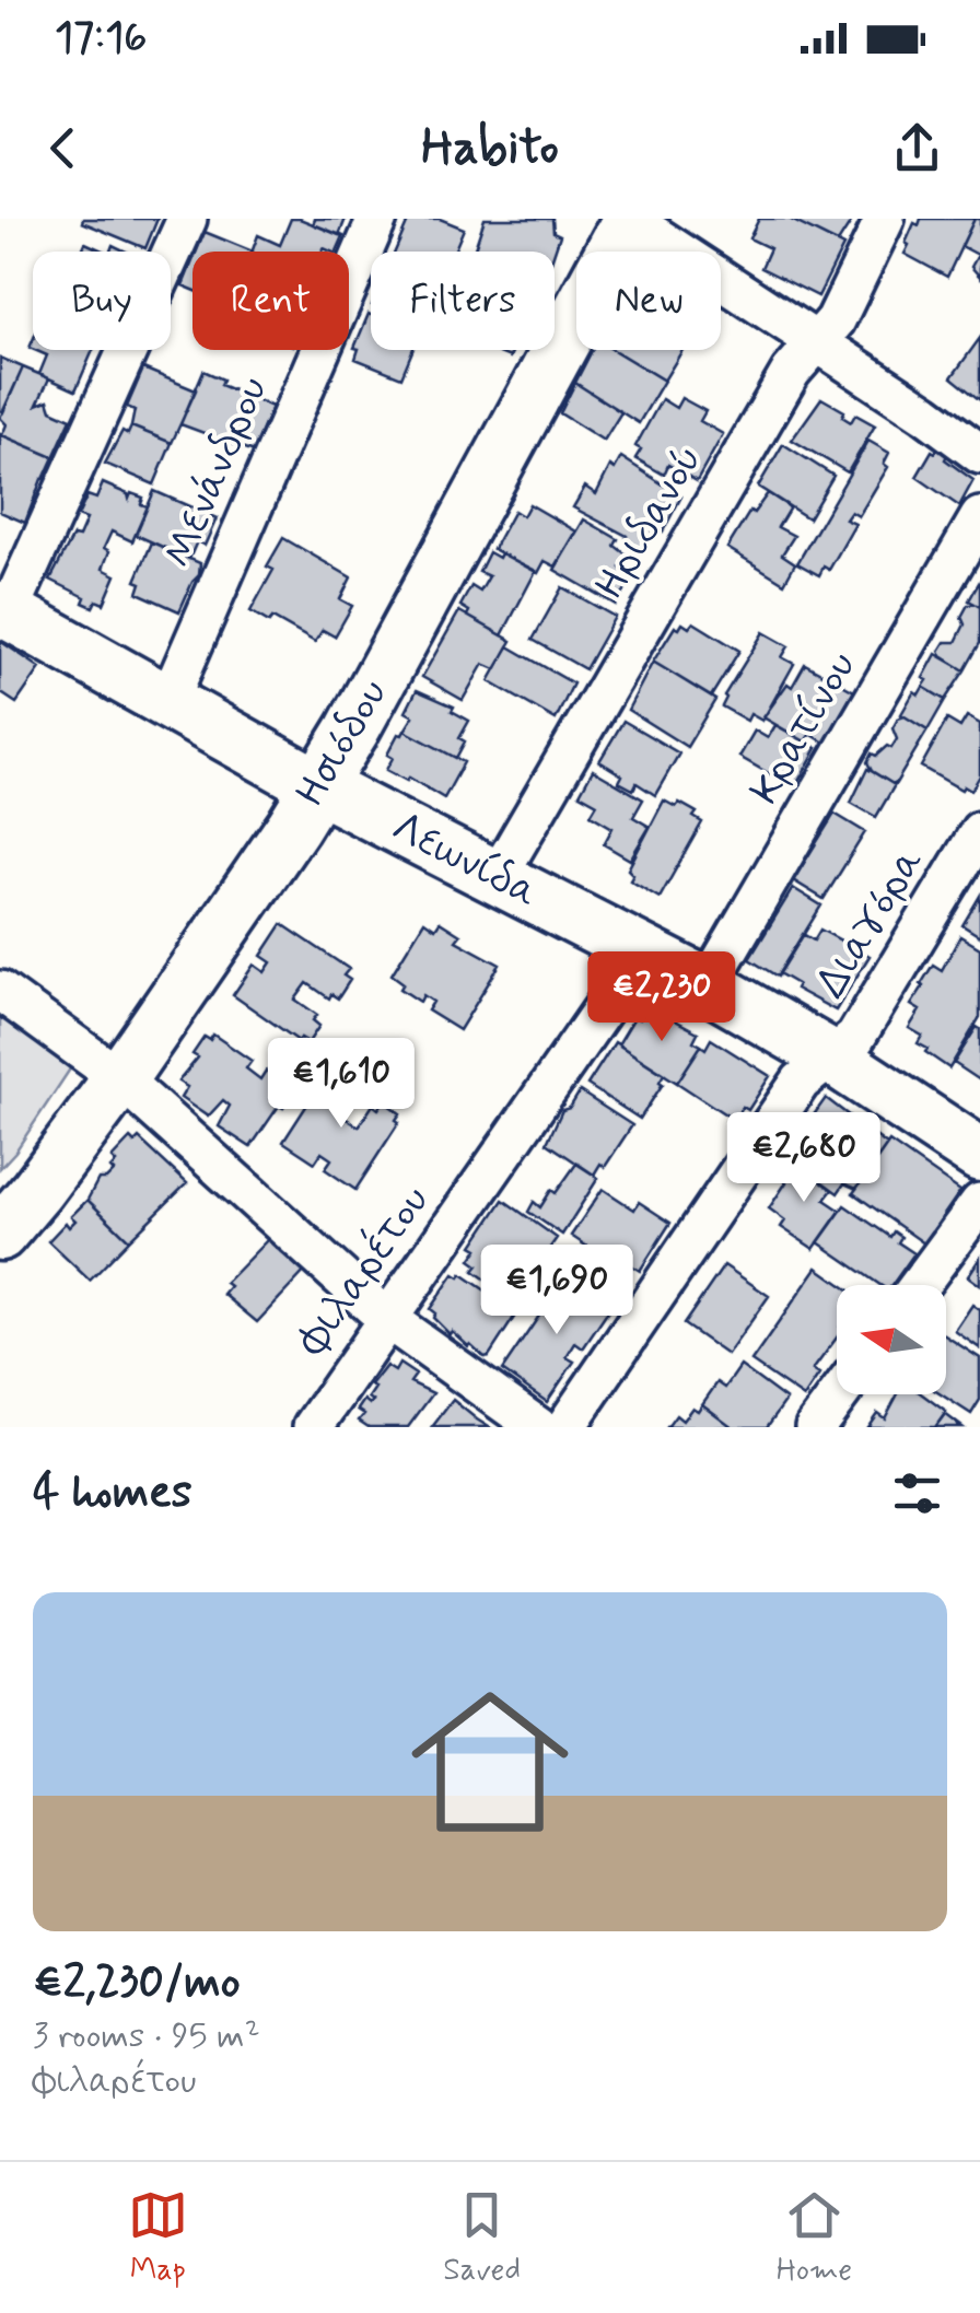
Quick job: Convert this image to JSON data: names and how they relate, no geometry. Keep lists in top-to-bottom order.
{
  "streets": {
    "street": [
      "Μενάνδρου",
      "Ηριδανού",
      "Κρατίνου",
      "Ησιόδου",
      "Λεωνίδα",
      "Διαγόρα",
      "Φιλαρέτου"
    ]
  },
  "crossings": [
    ["Μενάνδρου", "Λεωνίδα"],
    ["Ηριδανού", "Λεωνίδα"],
    ["Κρατίνου", "Λεωνίδα"],
    ["Ησιόδου", "Λεωνίδα"],
    ["Λεωνίδα", "Διαγόρα"],
    ["Λεωνίδα", "Φιλαρέτου"]
  ],
  "north": "left",
  "page": {
    "status": "17:16",
    "header": "Habito",
    "chip": [
      "Buy",
      "Rent",
      "Filters",
      "New"
    ],
    "price": [
      "€2,230",
      "€1,610",
      "€2,680",
      "€1,690"
    ],
    "heading": "4 homes",
    "list": [
      {
        "name": "€2,230/mo",
        "note": "3 rooms · 95 m² · Φιλαρέτου"
      }
    ],
    "tabs": ["Map", "Saved", "Home"]
  }
}
